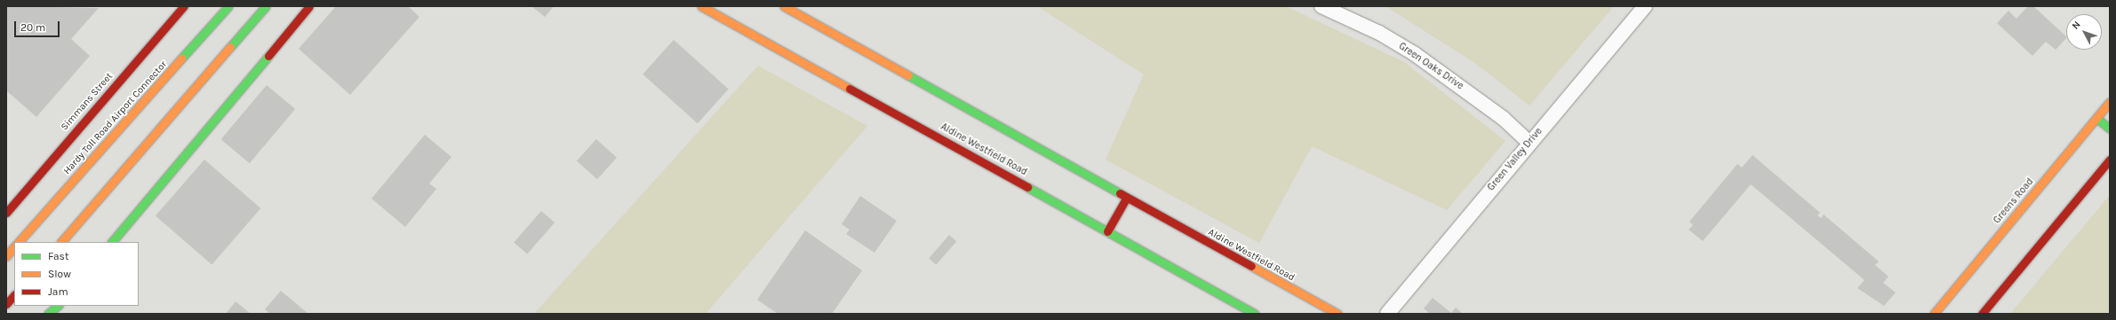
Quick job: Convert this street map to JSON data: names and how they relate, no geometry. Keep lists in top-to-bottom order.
{
  "streets": {
    "main road": [
      "Simmans Street",
      "Hardy Toll Road Airport Connector",
      "Aldine Westfield Road",
      "Greens Road"
    ],
    "street": ["Green Oaks Drive", "Green Valley Drive"]
  },
  "crossings": [
    ["Green Oaks Drive", "Green Valley Drive"]
  ],
  "legend": ["Fast", "Slow", "Jam"],
  "scale_bar": "20 m",
  "north": "top left"
}
